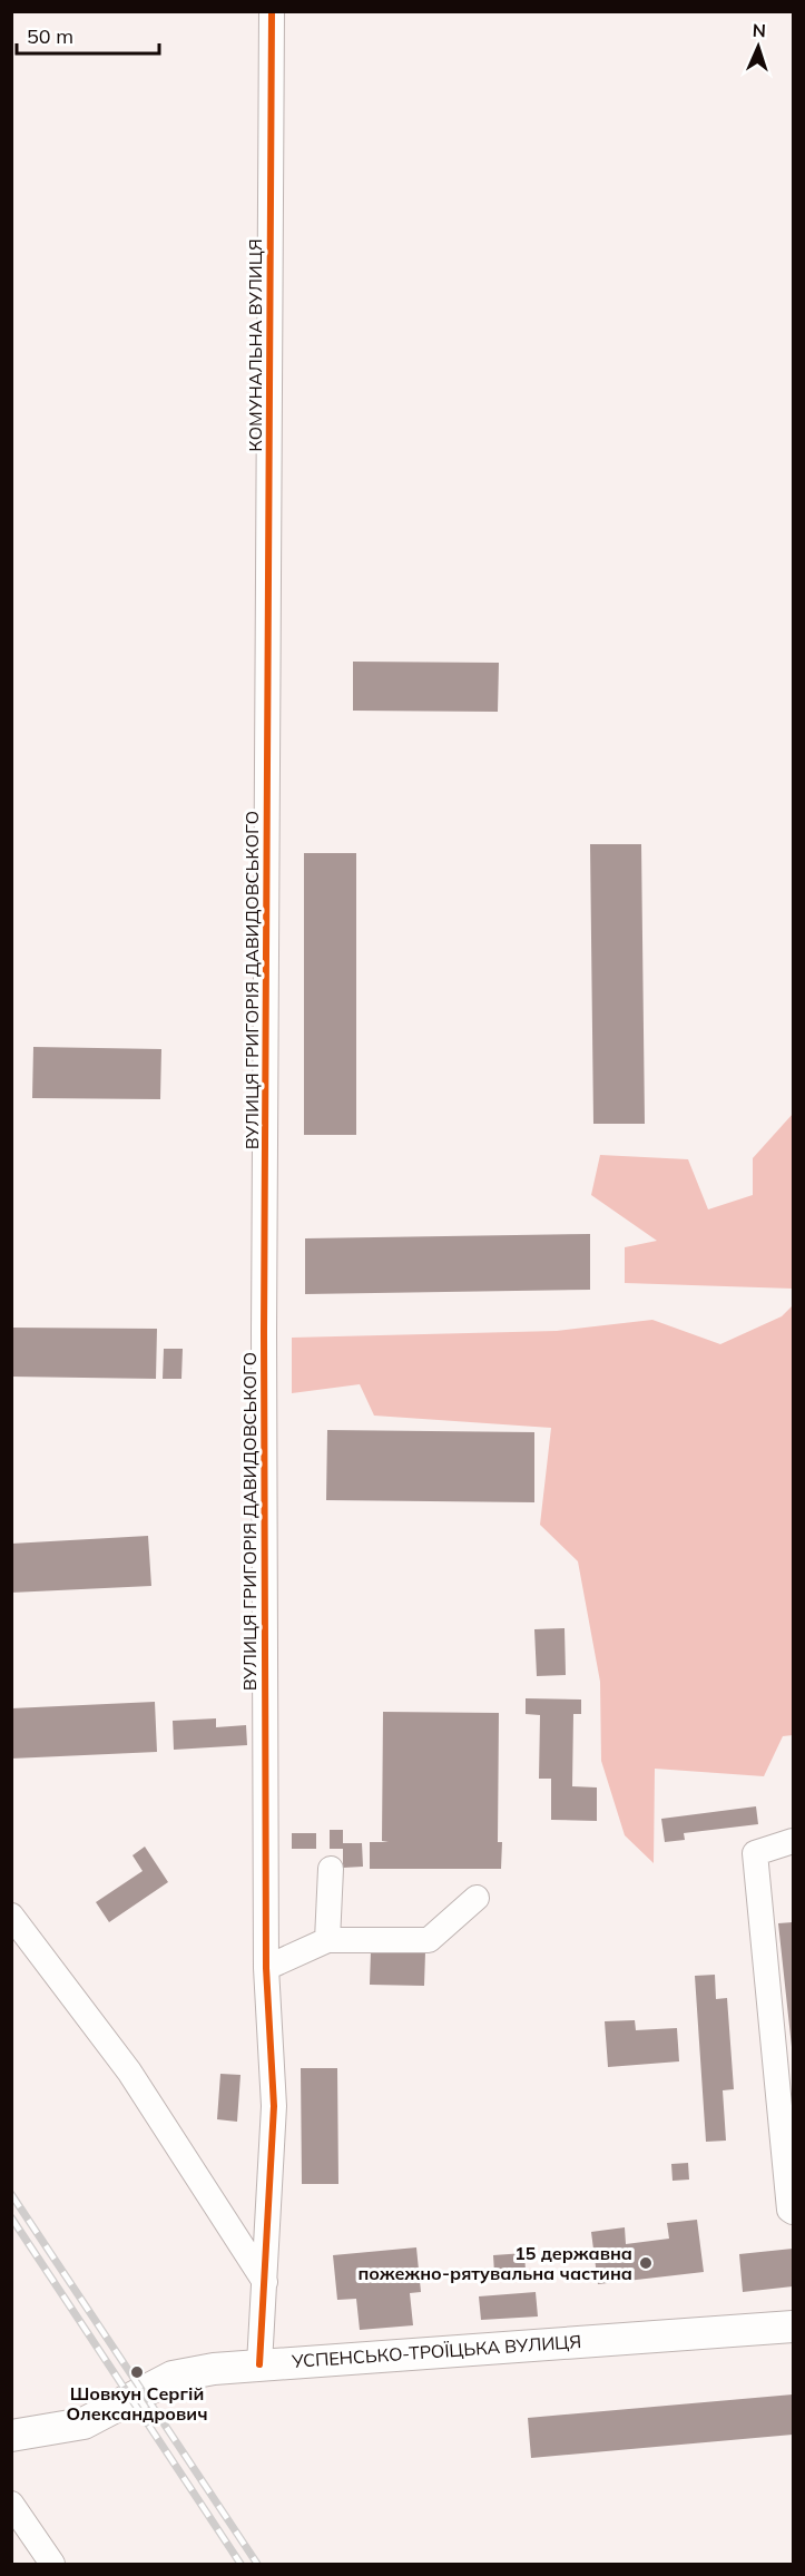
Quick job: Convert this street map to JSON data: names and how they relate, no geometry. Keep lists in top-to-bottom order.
{
  "streets": {
    "main road": ["УСПЕНСЬКО-ТРОЇЦЬКА ВУЛИЦЯ"],
    "street": ["КОМУНАЛЬНА ВУЛИЦЯ", "ВУЛИЦЯ ГРИГОРІЯ ДАВИДОВСЬКОГО"]
  },
  "crossings": [
    ["КОМУНАЛЬНА ВУЛИЦЯ", "ВУЛИЦЯ ГРИГОРІЯ ДАВИДОВСЬКОГО"],
    ["ВУЛИЦЯ ГРИГОРІЯ ДАВИДОВСЬКОГО", "УСПЕНСЬКО-ТРОЇЦЬКА ВУЛИЦЯ"]
  ],
  "places": ["15 державна пожежно-рятувальна частина", "Шовкун Сергій Олександрович"],
  "scale_bar": "50 m",
  "north": "top"
}
